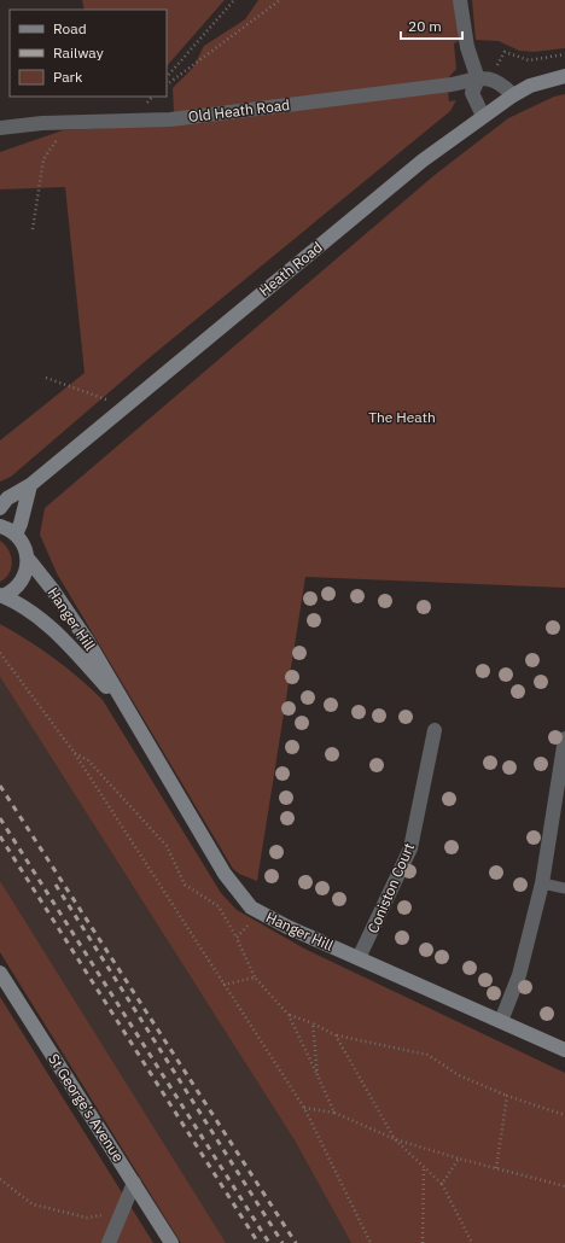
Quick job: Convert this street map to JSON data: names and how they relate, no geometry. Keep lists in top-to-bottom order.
{
  "streets": {
    "main road": ["Heath Road", "Hanger Hill", "St George’s Avenue"],
    "street": ["Old Heath Road", "Coniston Court"]
  },
  "crossings": [
    ["Old Heath Road", "Heath Road"],
    ["Hanger Hill", "Coniston Court"]
  ],
  "parks": ["The Heath"],
  "legend": ["Road", "Railway", "Park"],
  "scale_bar": "20 m"
}
